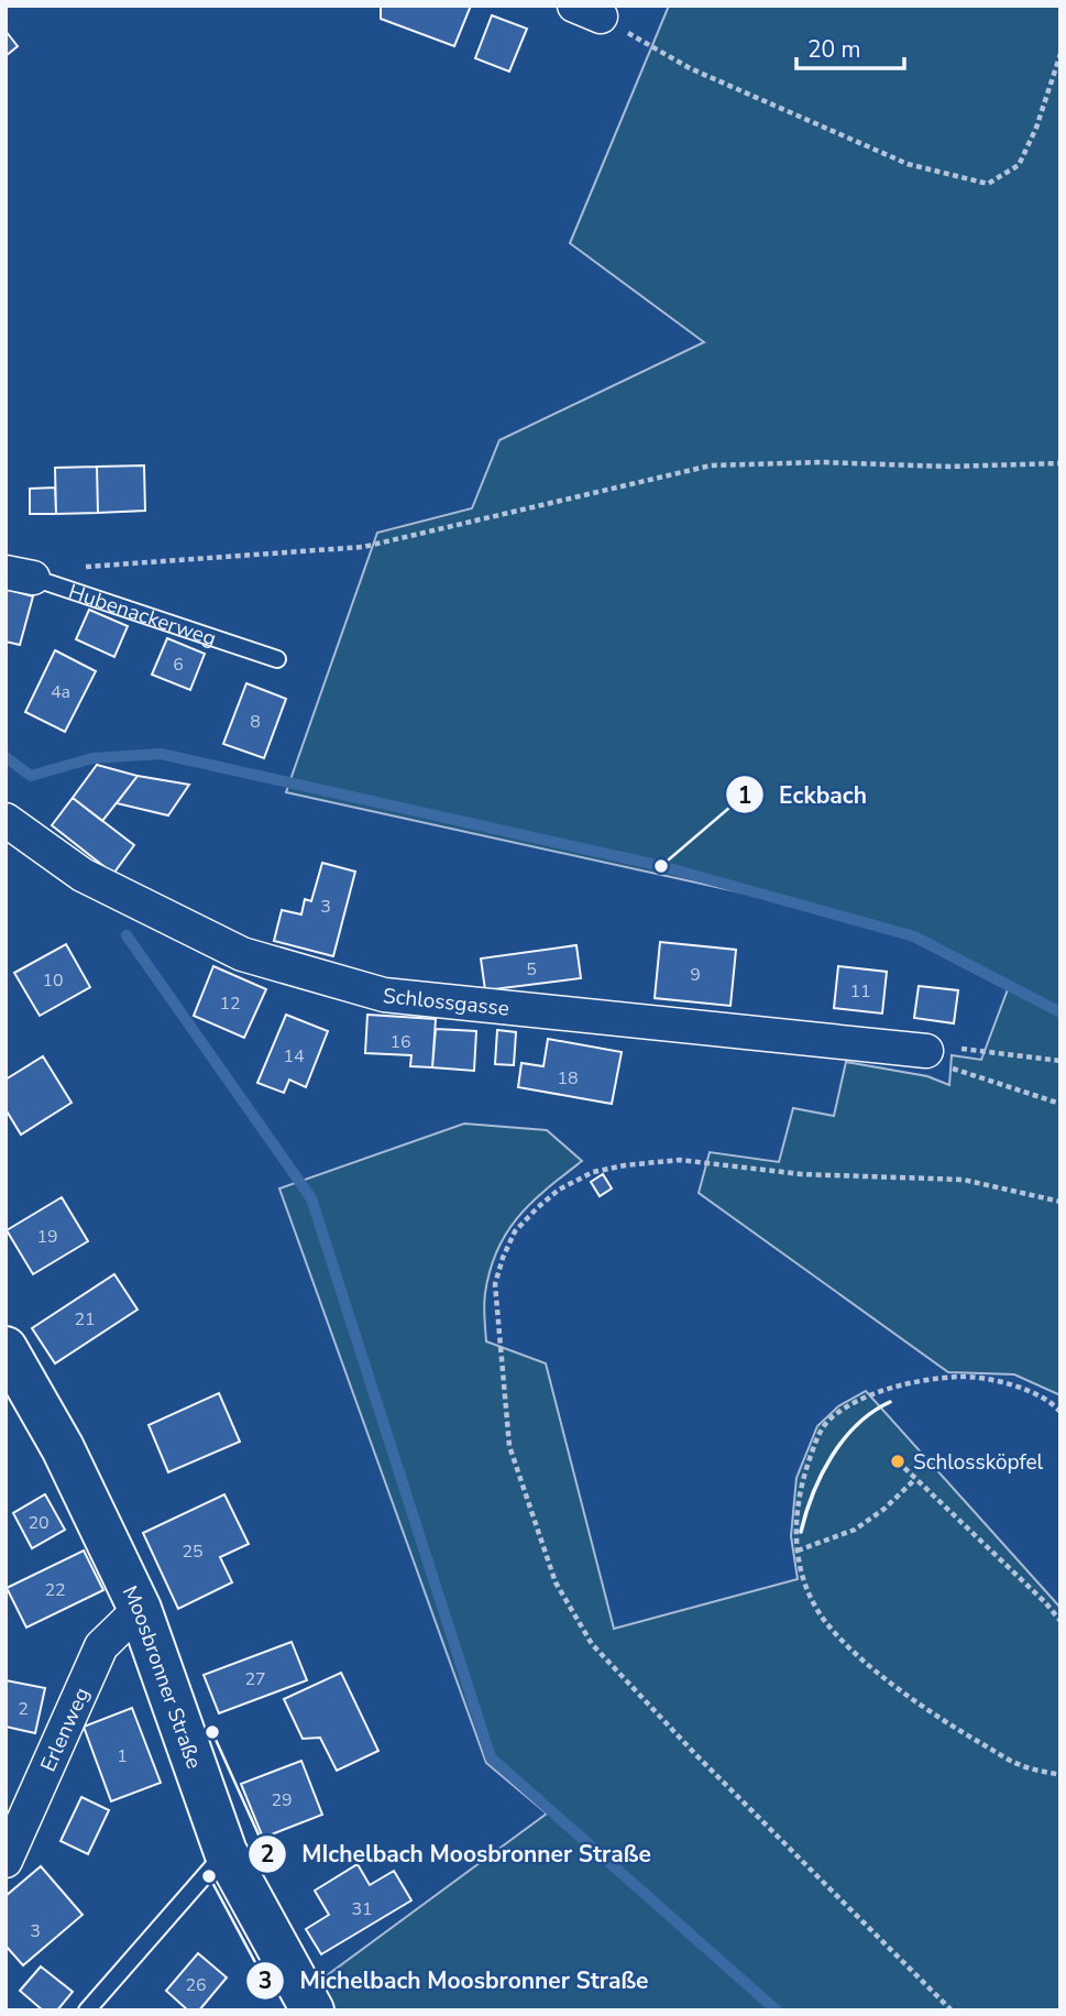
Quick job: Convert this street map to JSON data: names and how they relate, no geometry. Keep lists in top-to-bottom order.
{
  "streets": {
    "main road": ["Moosbronner Straße"],
    "street": ["Schlossgasse", "Erlenweg"],
    "lane": ["Hubenackerweg"]
  },
  "crossings": [
    ["Moosbronner Straße", "Erlenweg"]
  ],
  "places": [
    "Eckbach",
    "Schlossköpfel",
    "MIchelbach Moosbronner Straße",
    "Michelbach Moosbronner Straße"
  ],
  "house_numbers": [
    "6",
    "4a",
    "8",
    "3",
    "5",
    "9",
    "10",
    "11",
    "12",
    "16",
    "14",
    "18",
    "19",
    "21",
    "20",
    "25",
    "22",
    "27",
    "2",
    "1",
    "29",
    "31",
    "3",
    "26"
  ],
  "scale_bar": "20 m"
}
